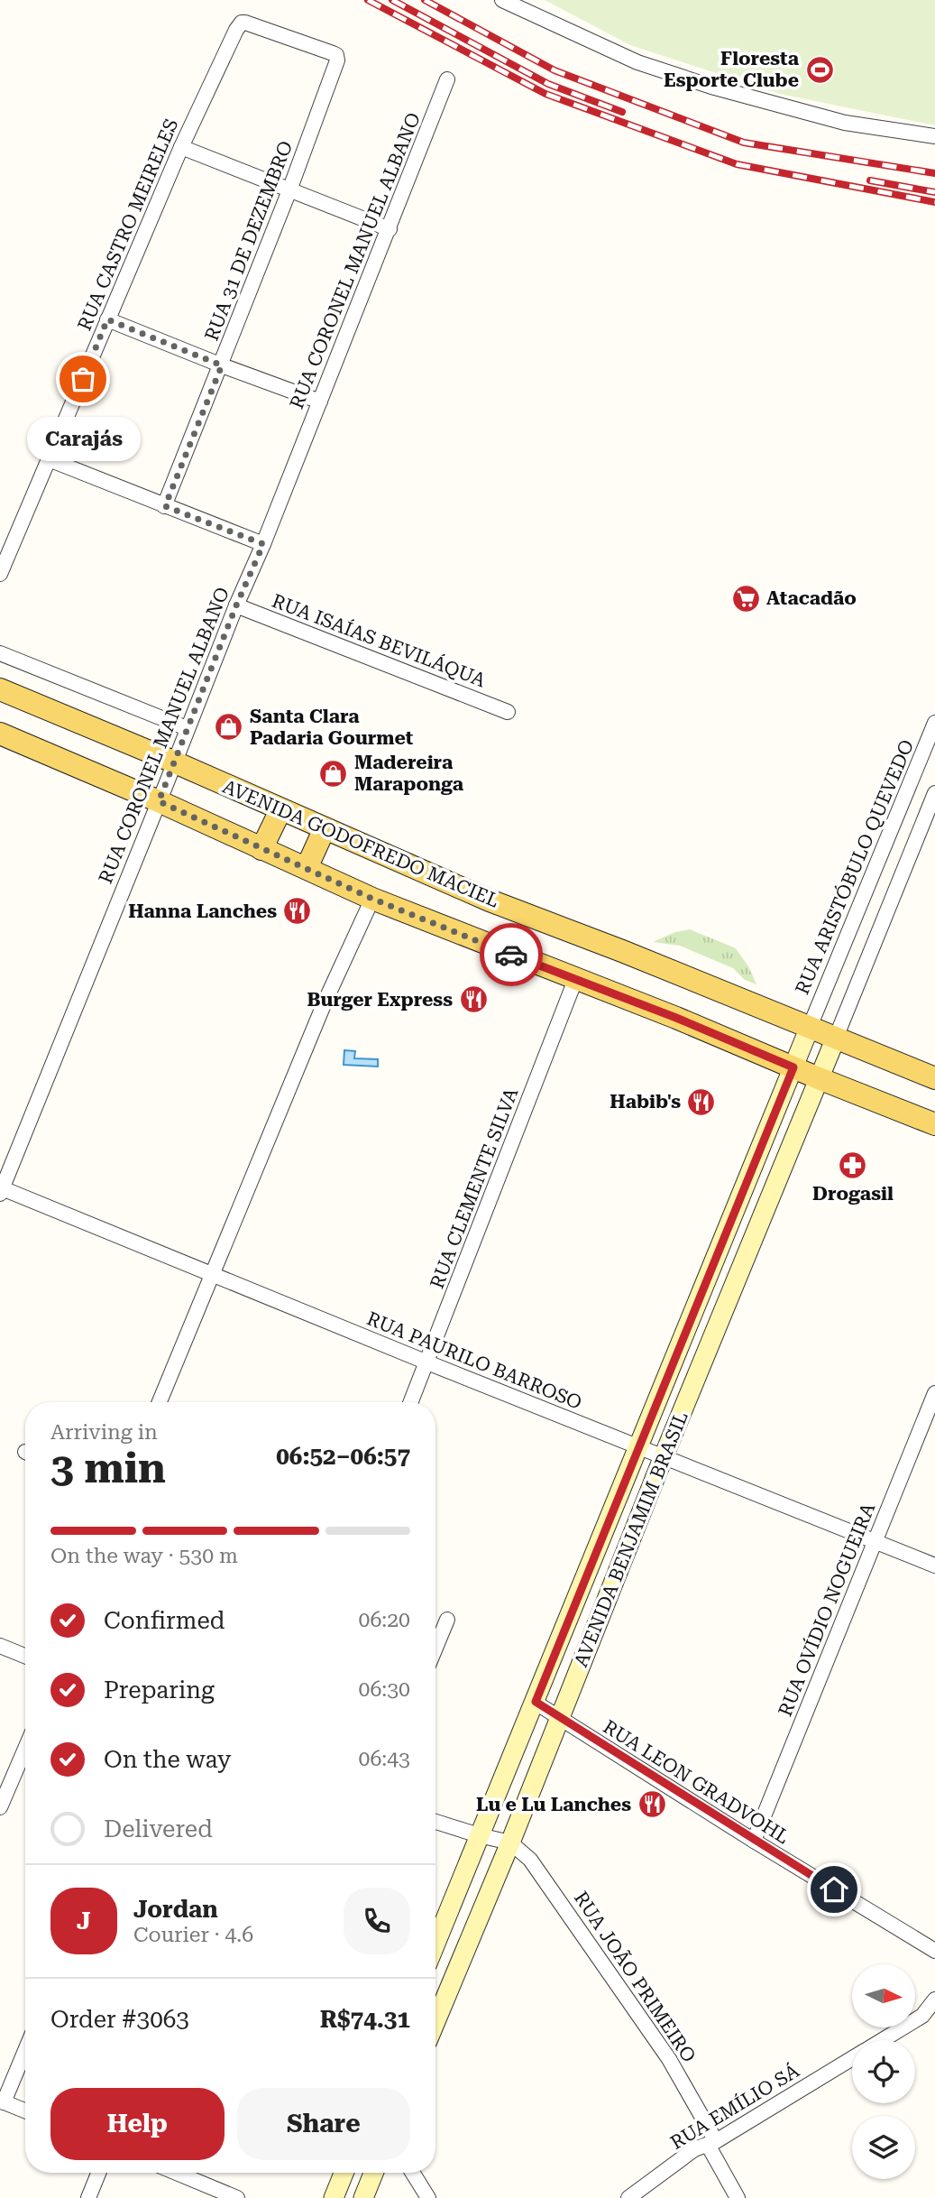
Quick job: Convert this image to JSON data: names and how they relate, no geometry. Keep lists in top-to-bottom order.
{
  "streets": {
    "main road": ["AVENIDA GODOFREDO MACIEL", "AVENIDA BENJAMIM BRASIL"],
    "street": [
      "RUA CASTRO MEIRELES",
      "RUA 31 DE DEZEMBRO",
      "RUA CORONEL MANUEL ALBANO",
      "RUA ISAÍAS BEVILÁQUA",
      "RUA ARISTÓBULO QUEVEDO",
      "RUA CLEMENTE SILVA",
      "RUA PAURILO BARROSO",
      "RUA OVÍDIO NOGUEIRA",
      "RUA LEON GRADVOHL",
      "RUA JOÃO PRIMEIRO",
      "RUA EMÍLIO SÁ"
    ]
  },
  "crossings": [
    ["RUA CASTRO MEIRELES", "RUA 31 DE DEZEMBRO"],
    ["RUA CORONEL MANUEL ALBANO", "RUA ISAÍAS BEVILÁQUA"],
    ["RUA CORONEL MANUEL ALBANO", "AVENIDA GODOFREDO MACIEL"],
    ["RUA CORONEL MANUEL ALBANO", "RUA PAURILO BARROSO"],
    ["AVENIDA GODOFREDO MACIEL", "RUA ARISTÓBULO QUEVEDO"],
    ["AVENIDA GODOFREDO MACIEL", "AVENIDA BENJAMIM BRASIL"],
    ["RUA ARISTÓBULO QUEVEDO", "AVENIDA BENJAMIM BRASIL"],
    ["RUA CLEMENTE SILVA", "RUA PAURILO BARROSO"],
    ["RUA PAURILO BARROSO", "AVENIDA BENJAMIM BRASIL"],
    ["RUA PAURILO BARROSO", "RUA OVÍDIO NOGUEIRA"],
    ["AVENIDA BENJAMIM BRASIL", "RUA LEON GRADVOHL"],
    ["AVENIDA BENJAMIM BRASIL", "RUA JOÃO PRIMEIRO"],
    ["RUA OVÍDIO NOGUEIRA", "RUA LEON GRADVOHL"],
    ["RUA JOÃO PRIMEIRO", "RUA EMÍLIO SÁ"]
  ],
  "places": {
    "sports": ["Floresta Esporte Clube"],
    "other": ["Carajás"],
    "supermarket": ["Atacadão"],
    "shop": ["Santa Clara Padaria Gourmet", "Madereira Maraponga"],
    "restaurant": [
      "Hanna Lanches",
      "Burger Express",
      "Habib's",
      "Lu e Lu Lanches"
    ],
    "pharmacy": ["Drogasil"]
  },
  "north": "right",
  "page": {
    "bubble": "Carajás",
    "heading": ["3 min", "Arriving in", "06:52–06:57"],
    "panel": [
      "Jordan",
      "Courier · 4.6",
      "Order #3063",
      "R$74.31"
    ],
    "bar": "On the way · 530 m",
    "list": [
      ["Confirmed", "06:20"],
      ["Preparing", "06:30"],
      ["On the way", "06:43"],
      "Delivered"
    ],
    "round": "J",
    "buttons": ["Help", "Share"]
  }
}
